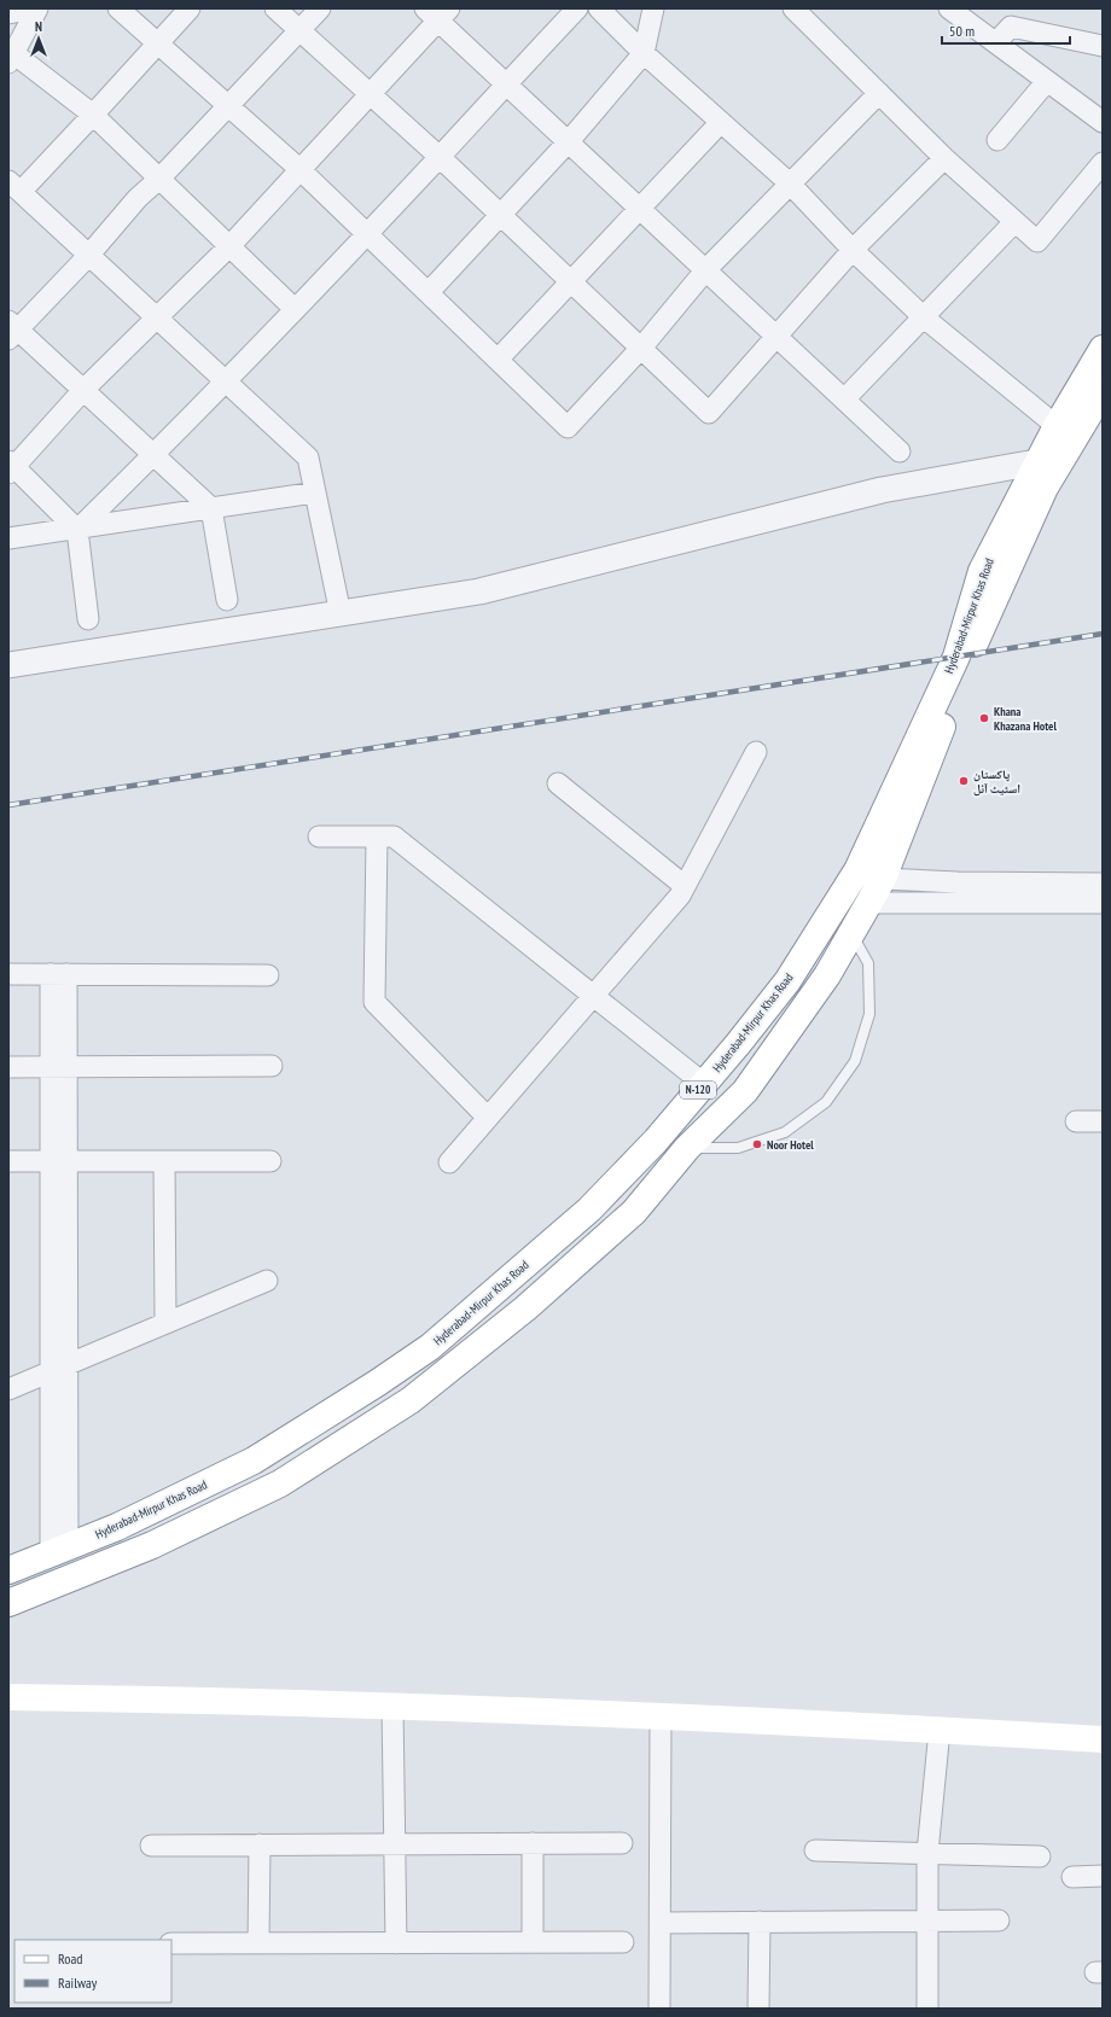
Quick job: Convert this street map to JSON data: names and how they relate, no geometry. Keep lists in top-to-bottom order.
{
  "streets": {
    "main road": ["Hyderabad-Mirpur Khas Road", "N-120"]
  },
  "places": ["Khana Khazana Hotel", "پاکستان اسٹیٹ آئل", "Noor Hotel"],
  "legend": ["Road", "Railway"],
  "scale_bar": "50 m",
  "north": "top"
}
